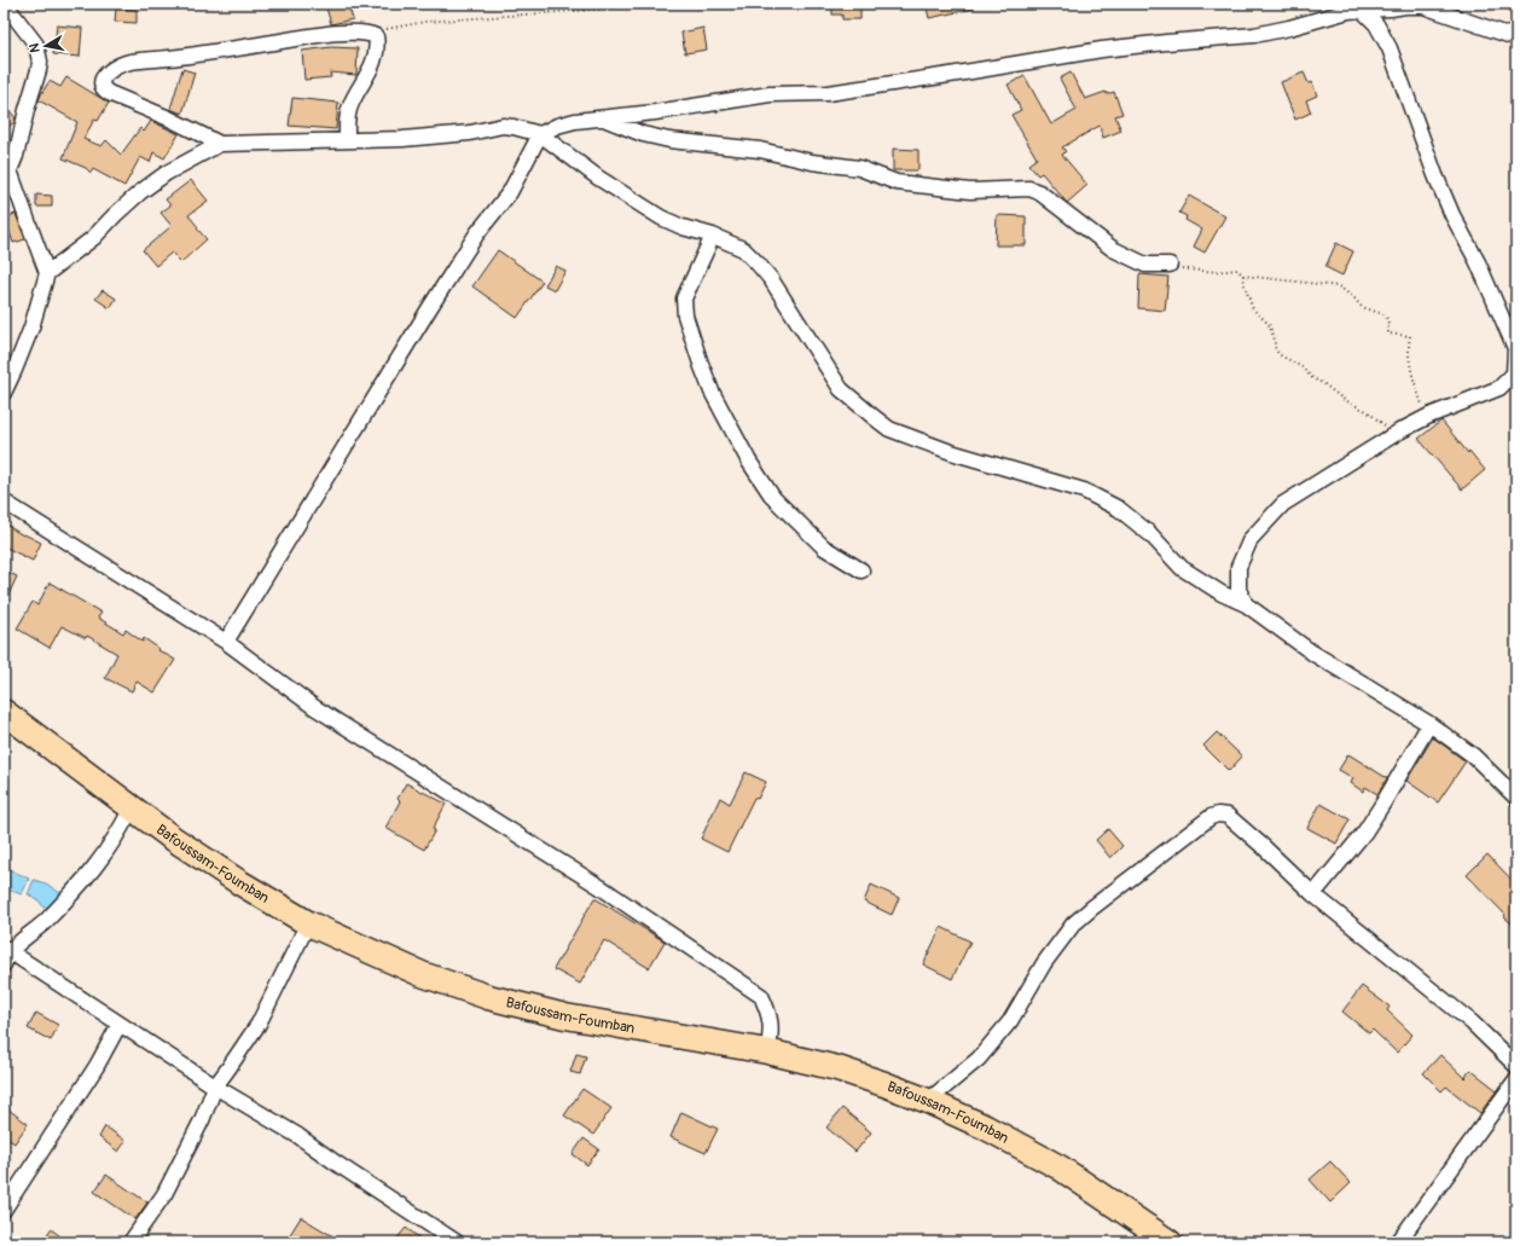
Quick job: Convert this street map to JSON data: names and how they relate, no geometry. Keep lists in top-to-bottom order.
{
  "streets": {
    "highway": ["Bafoussam-Foumban"]
  },
  "north": "left"
}
